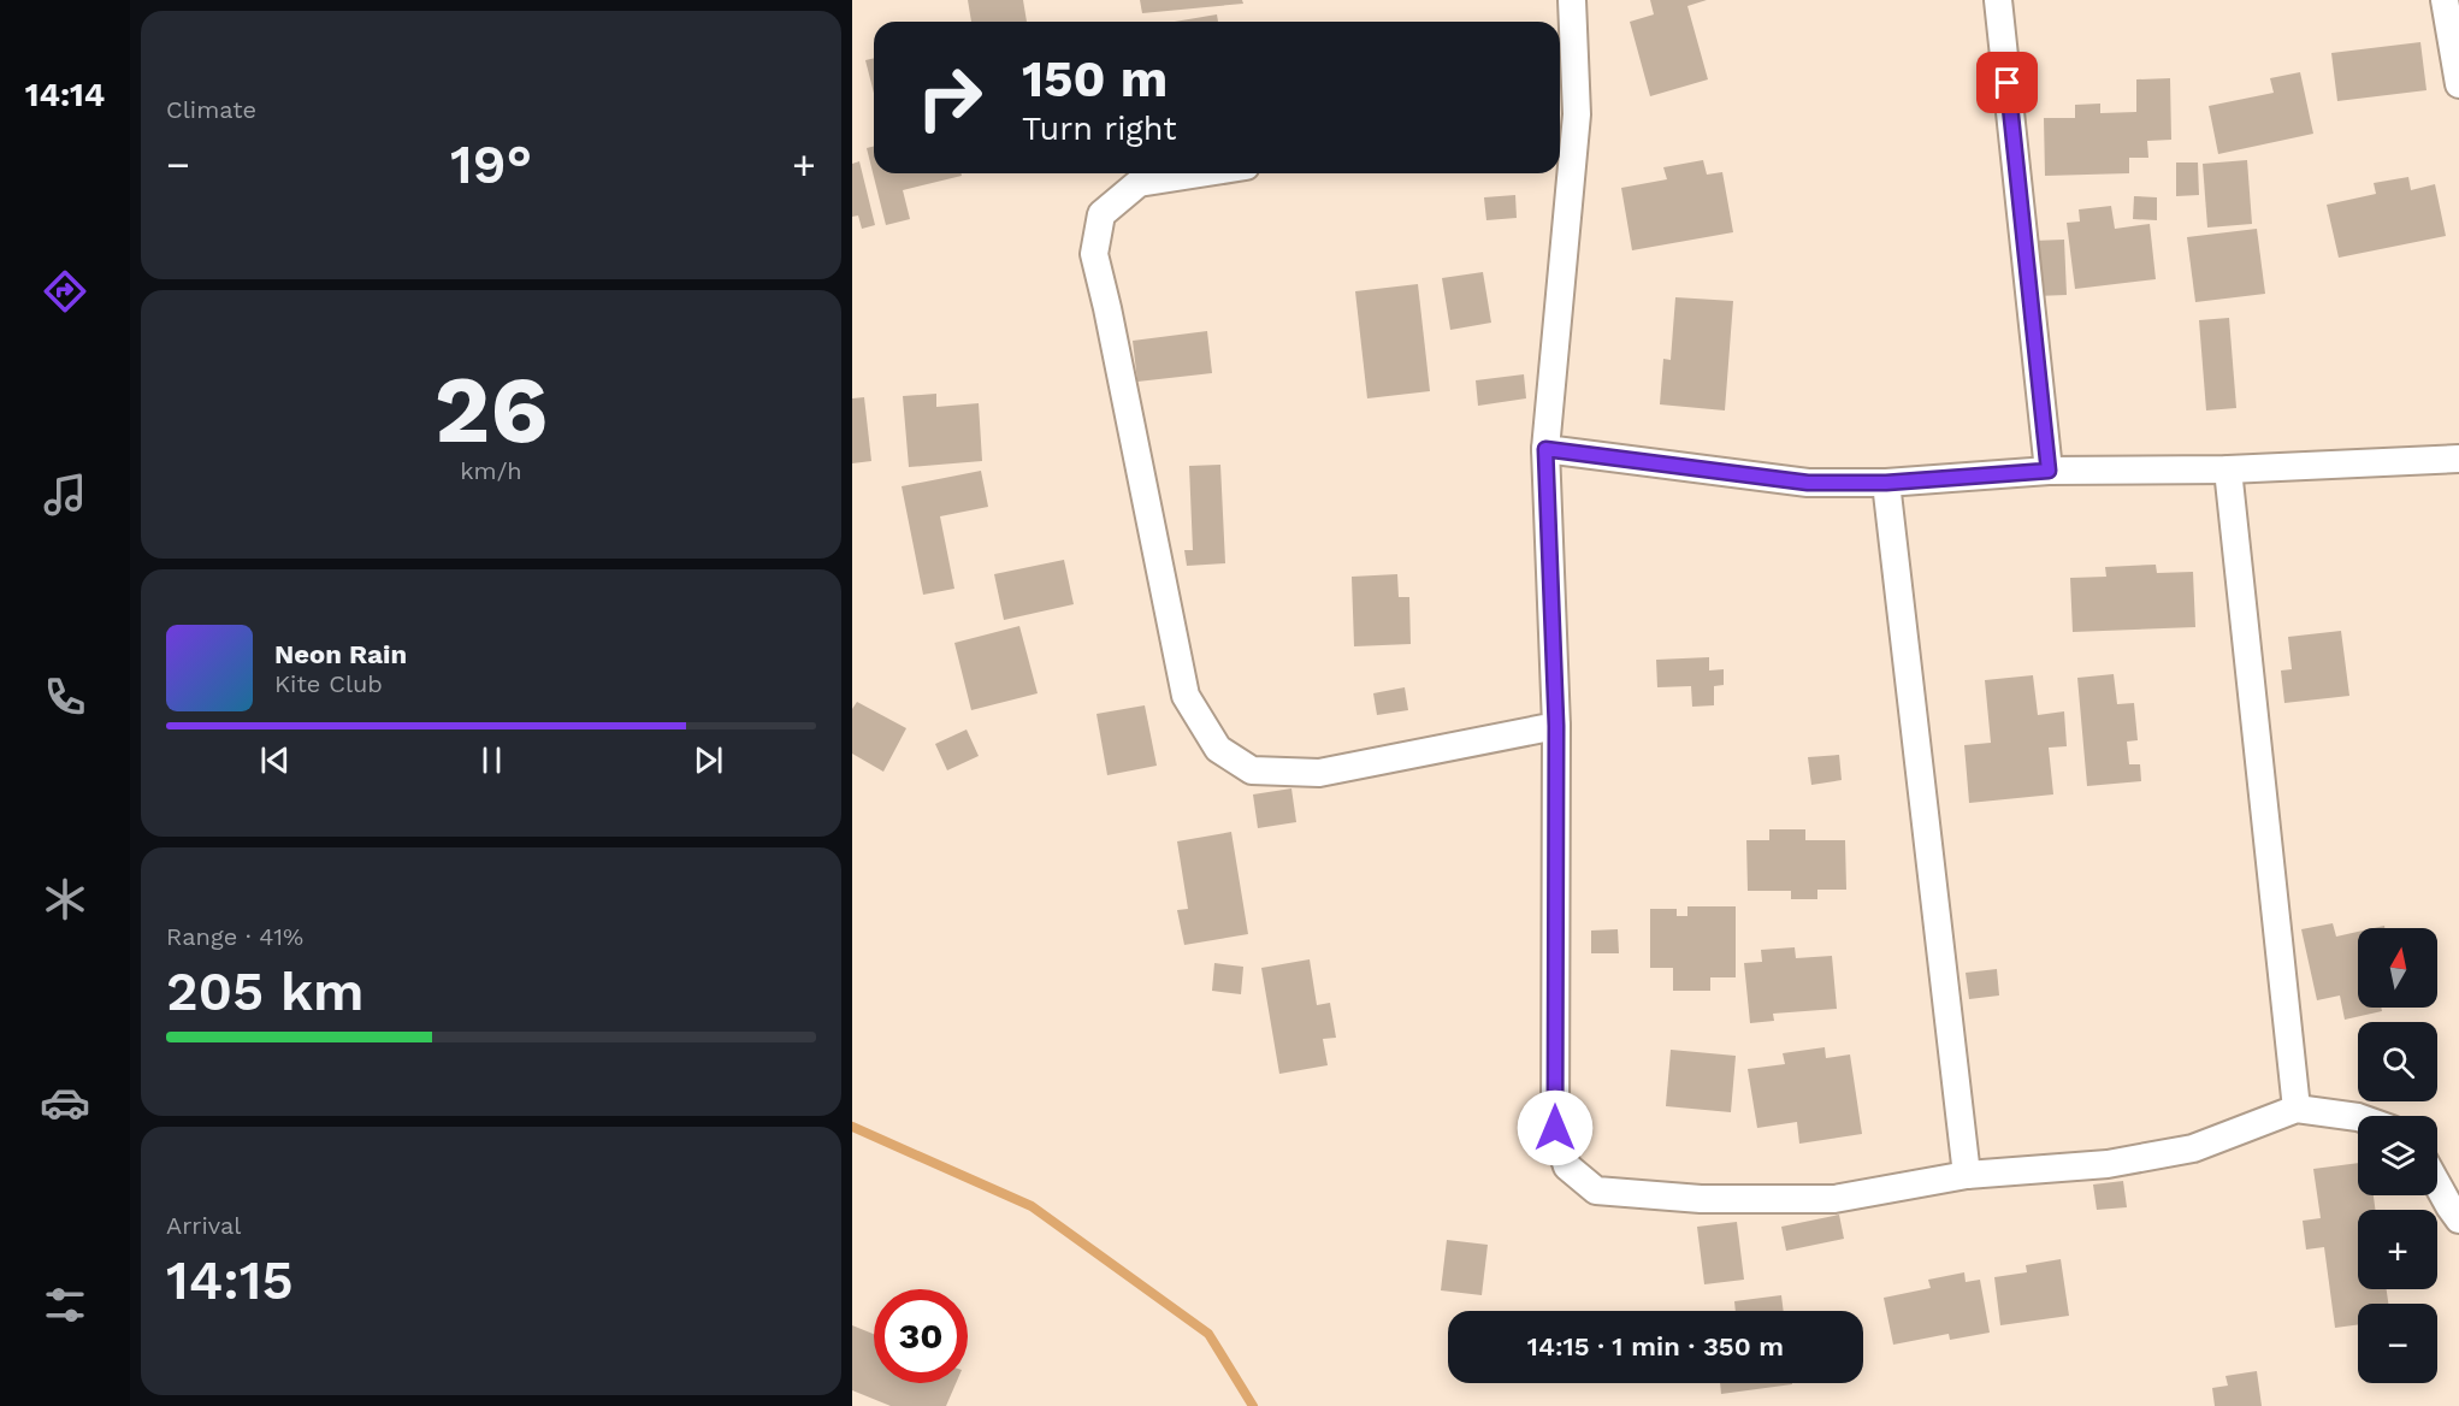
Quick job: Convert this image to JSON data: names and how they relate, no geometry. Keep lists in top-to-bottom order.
{
  "north": "top",
  "page": {
    "tabs": "14:14",
    "tile": [
      "Climate",
      ["26", "km/h"],
      ["Range · 41%", "205 km"],
      ["Arrival", "14:15"]
    ],
    "turn": ["150 m", "Turn right"],
    "heat": ["−", "19°", "+"],
    "song": ["Neon Rain", "Kite Club"],
    "map_buttons": ["+", "−"],
    "limit": "30",
    "trip": "14:15 · 1 min · 350 m"
  }
}
